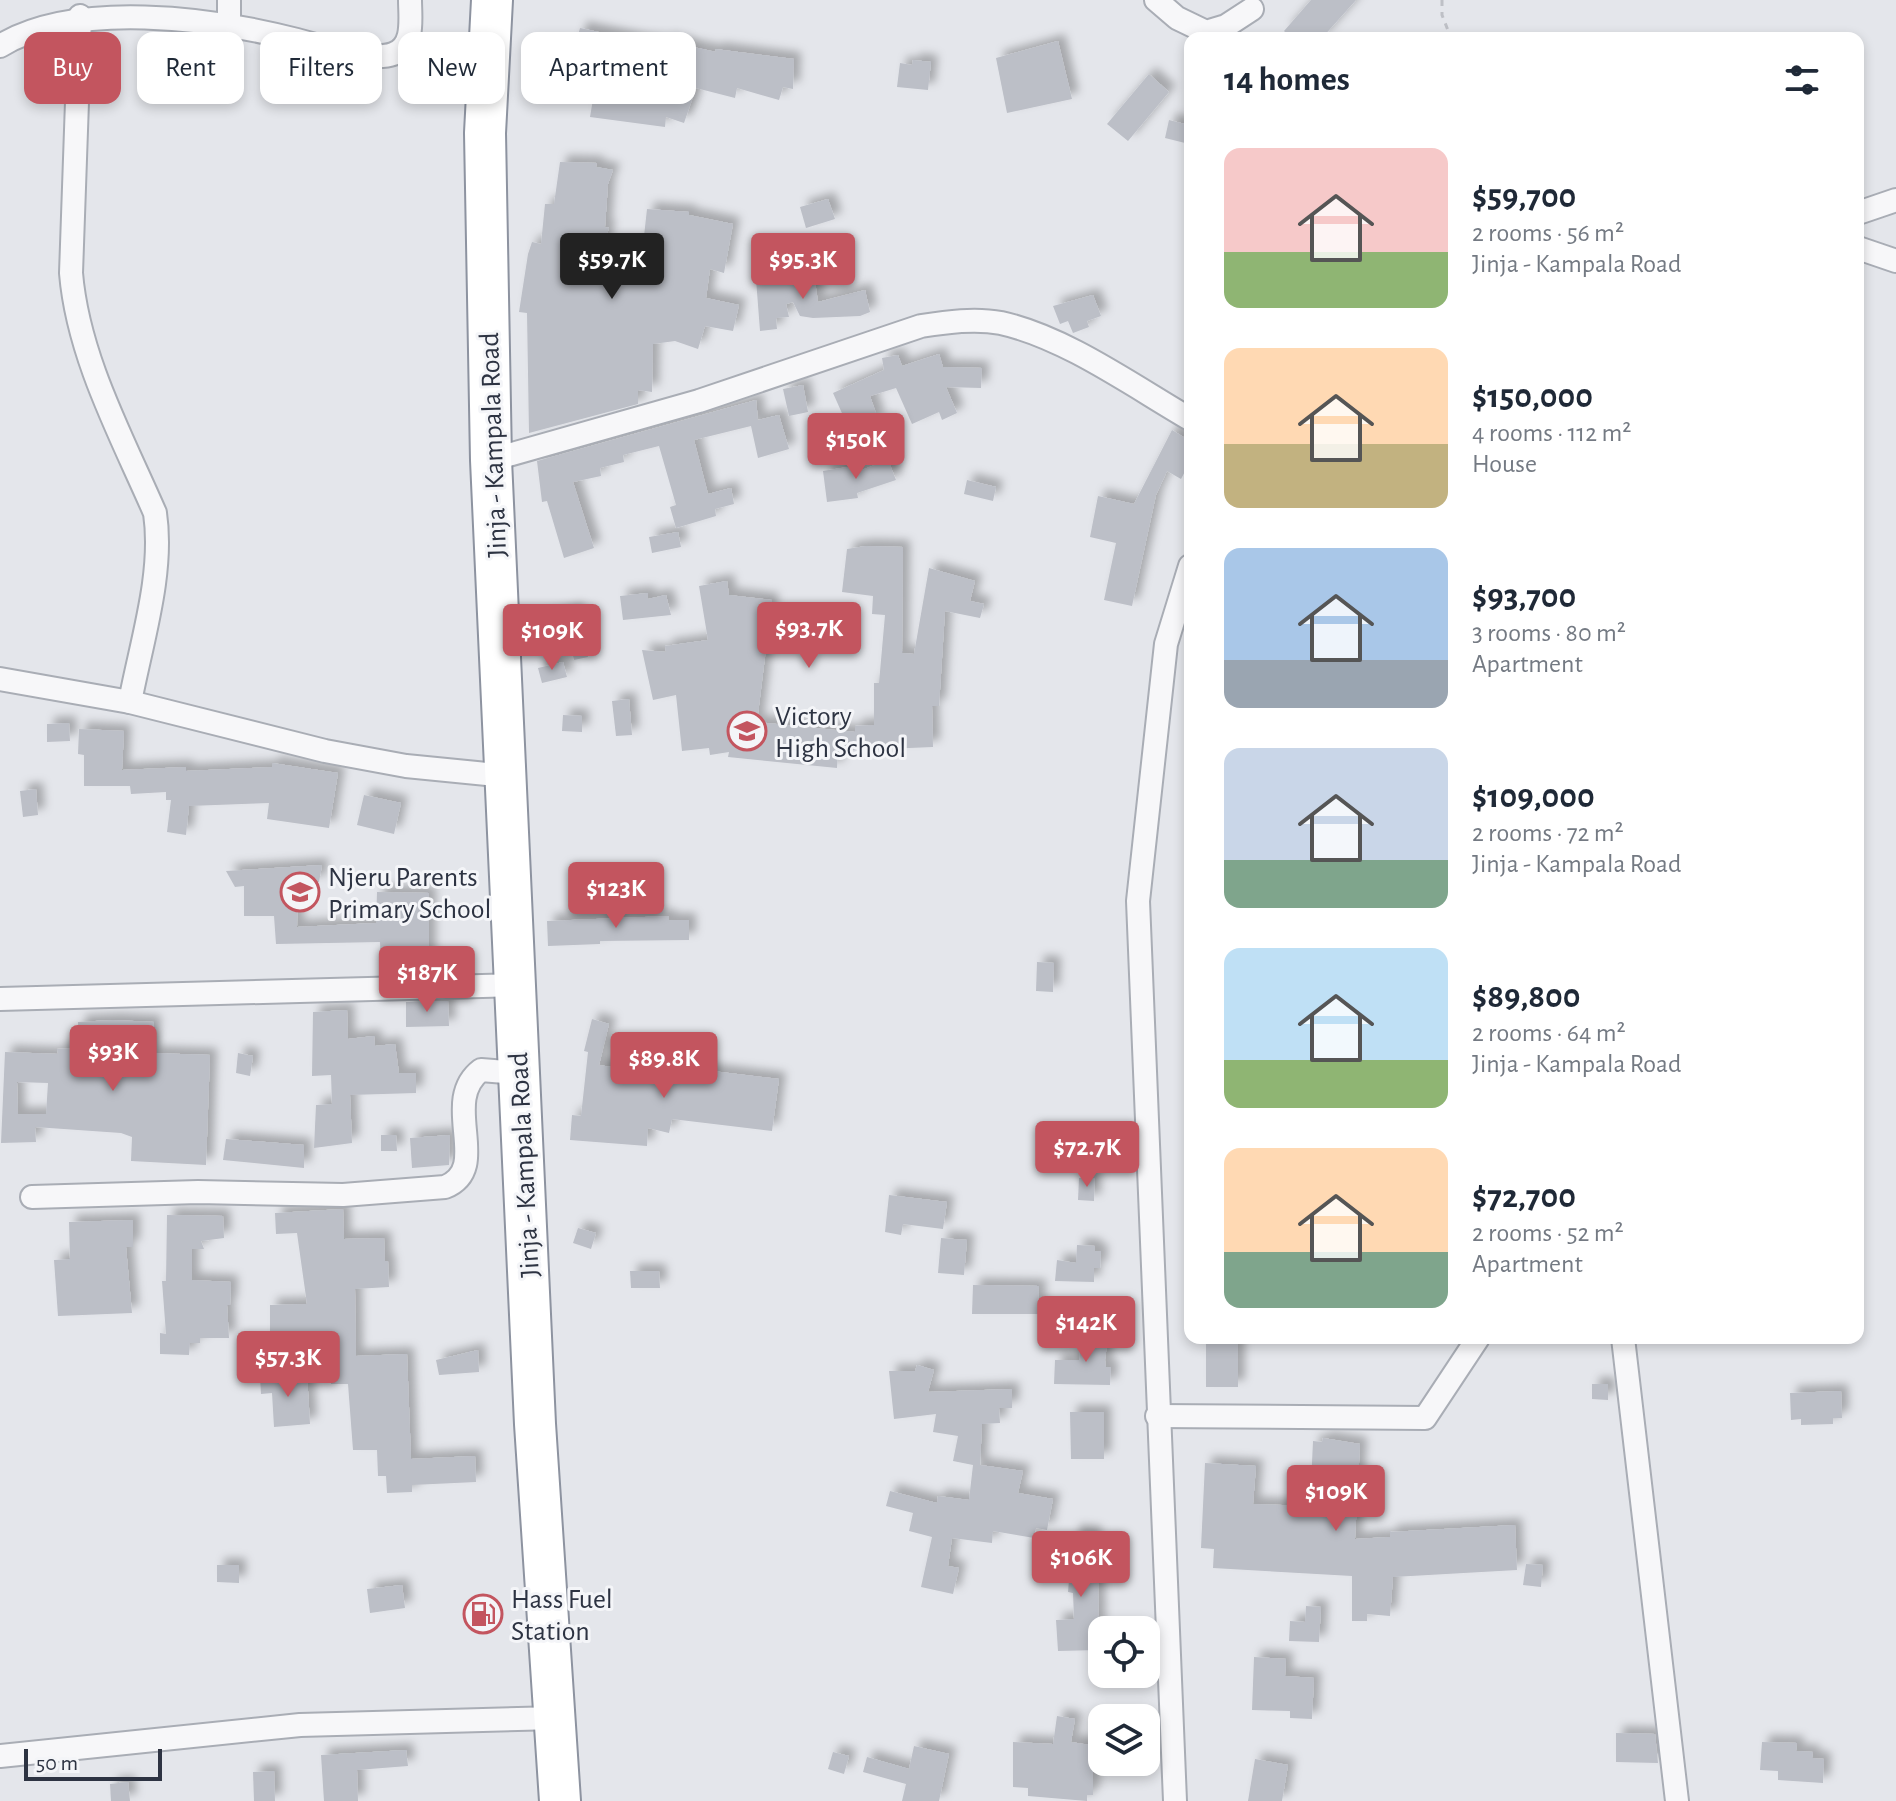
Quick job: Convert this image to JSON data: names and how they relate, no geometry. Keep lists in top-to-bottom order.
{
  "streets": {
    "highway": ["Jinja - Kampala Road"]
  },
  "places": {
    "school or university": ["Victory High School", "Njeru Parents Primary School"],
    "fuel station": ["Hass Fuel Station"]
  },
  "scale_bar": "50 m",
  "page": {
    "chip": [
      "Buy",
      "Rent",
      "Filters",
      "New",
      "Apartment"
    ],
    "heading": "14 homes",
    "list": [
      {
        "name": "$59,700",
        "note": "2 rooms · 56 m² · Jinja - Kampala Road"
      },
      {
        "name": "$150,000",
        "note": "4 rooms · 112 m² · House"
      },
      {
        "name": "$93,700",
        "note": "3 rooms · 80 m² · Apartment"
      },
      {
        "name": "$109,000",
        "note": "2 rooms · 72 m² · Jinja - Kampala Road"
      },
      {
        "name": "$89,800",
        "note": "2 rooms · 64 m² · Jinja - Kampala Road"
      },
      {
        "name": "$72,700",
        "note": "2 rooms · 52 m² · Apartment"
      }
    ],
    "price": [
      "$59.7K",
      "$95.3K",
      "$150K",
      "$93.7K",
      "$109K",
      "$123K",
      "$187K",
      "$93K",
      "$89.8K",
      "$72.7K",
      "$142K",
      "$57.3K",
      "$109K",
      "$106K"
    ],
    "scale": "50 m"
  }
}
